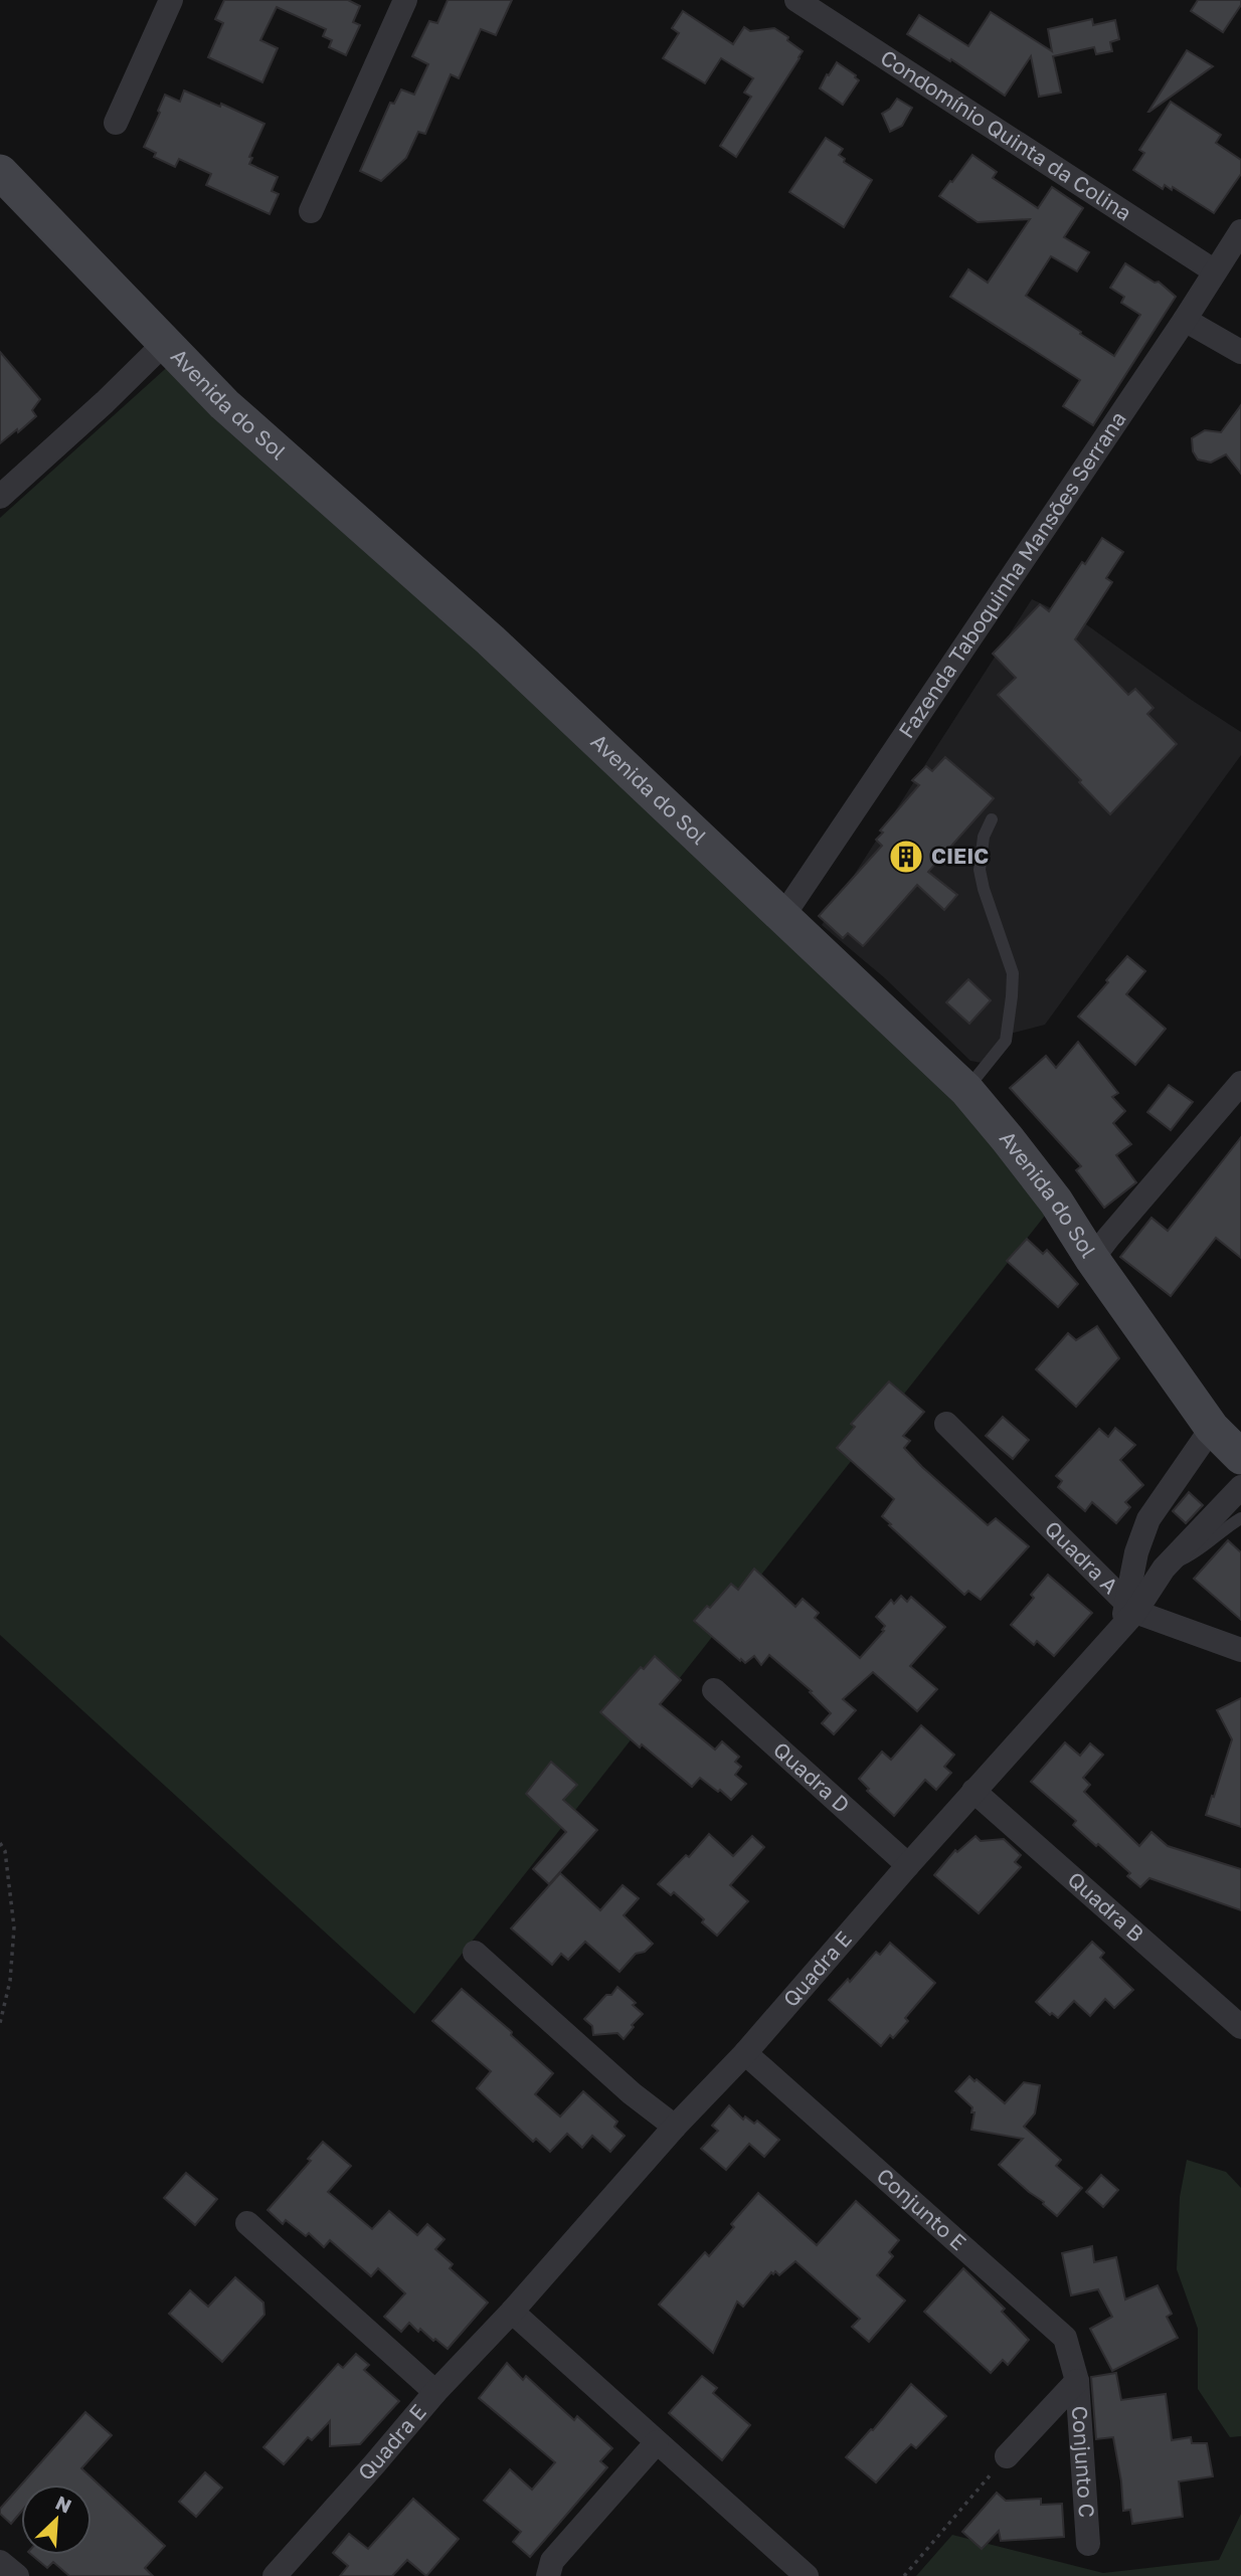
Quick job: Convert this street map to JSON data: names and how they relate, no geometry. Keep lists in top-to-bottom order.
{
  "streets": {
    "street": [
      "Condomínio Quinta da Colina",
      "Avenida do Sol",
      "Fazenda Taboquinha Mansões Serrana",
      "Quadra A",
      "Quadra D",
      "Quadra B",
      "Quadra E",
      "Conjunto E",
      "Conjunto C"
    ]
  },
  "crossings": [
    ["Condomínio Quinta da Colina", "Fazenda Taboquinha Mansões Serrana"],
    ["Avenida do Sol", "Fazenda Taboquinha Mansões Serrana"],
    ["Quadra A", "Quadra E"],
    ["Quadra D", "Quadra E"],
    ["Quadra B", "Quadra E"],
    ["Quadra E", "Conjunto E"],
    ["Conjunto E", "Conjunto C"]
  ],
  "places": {
    "building": ["CIEIC"]
  },
  "north": "top right"
}
